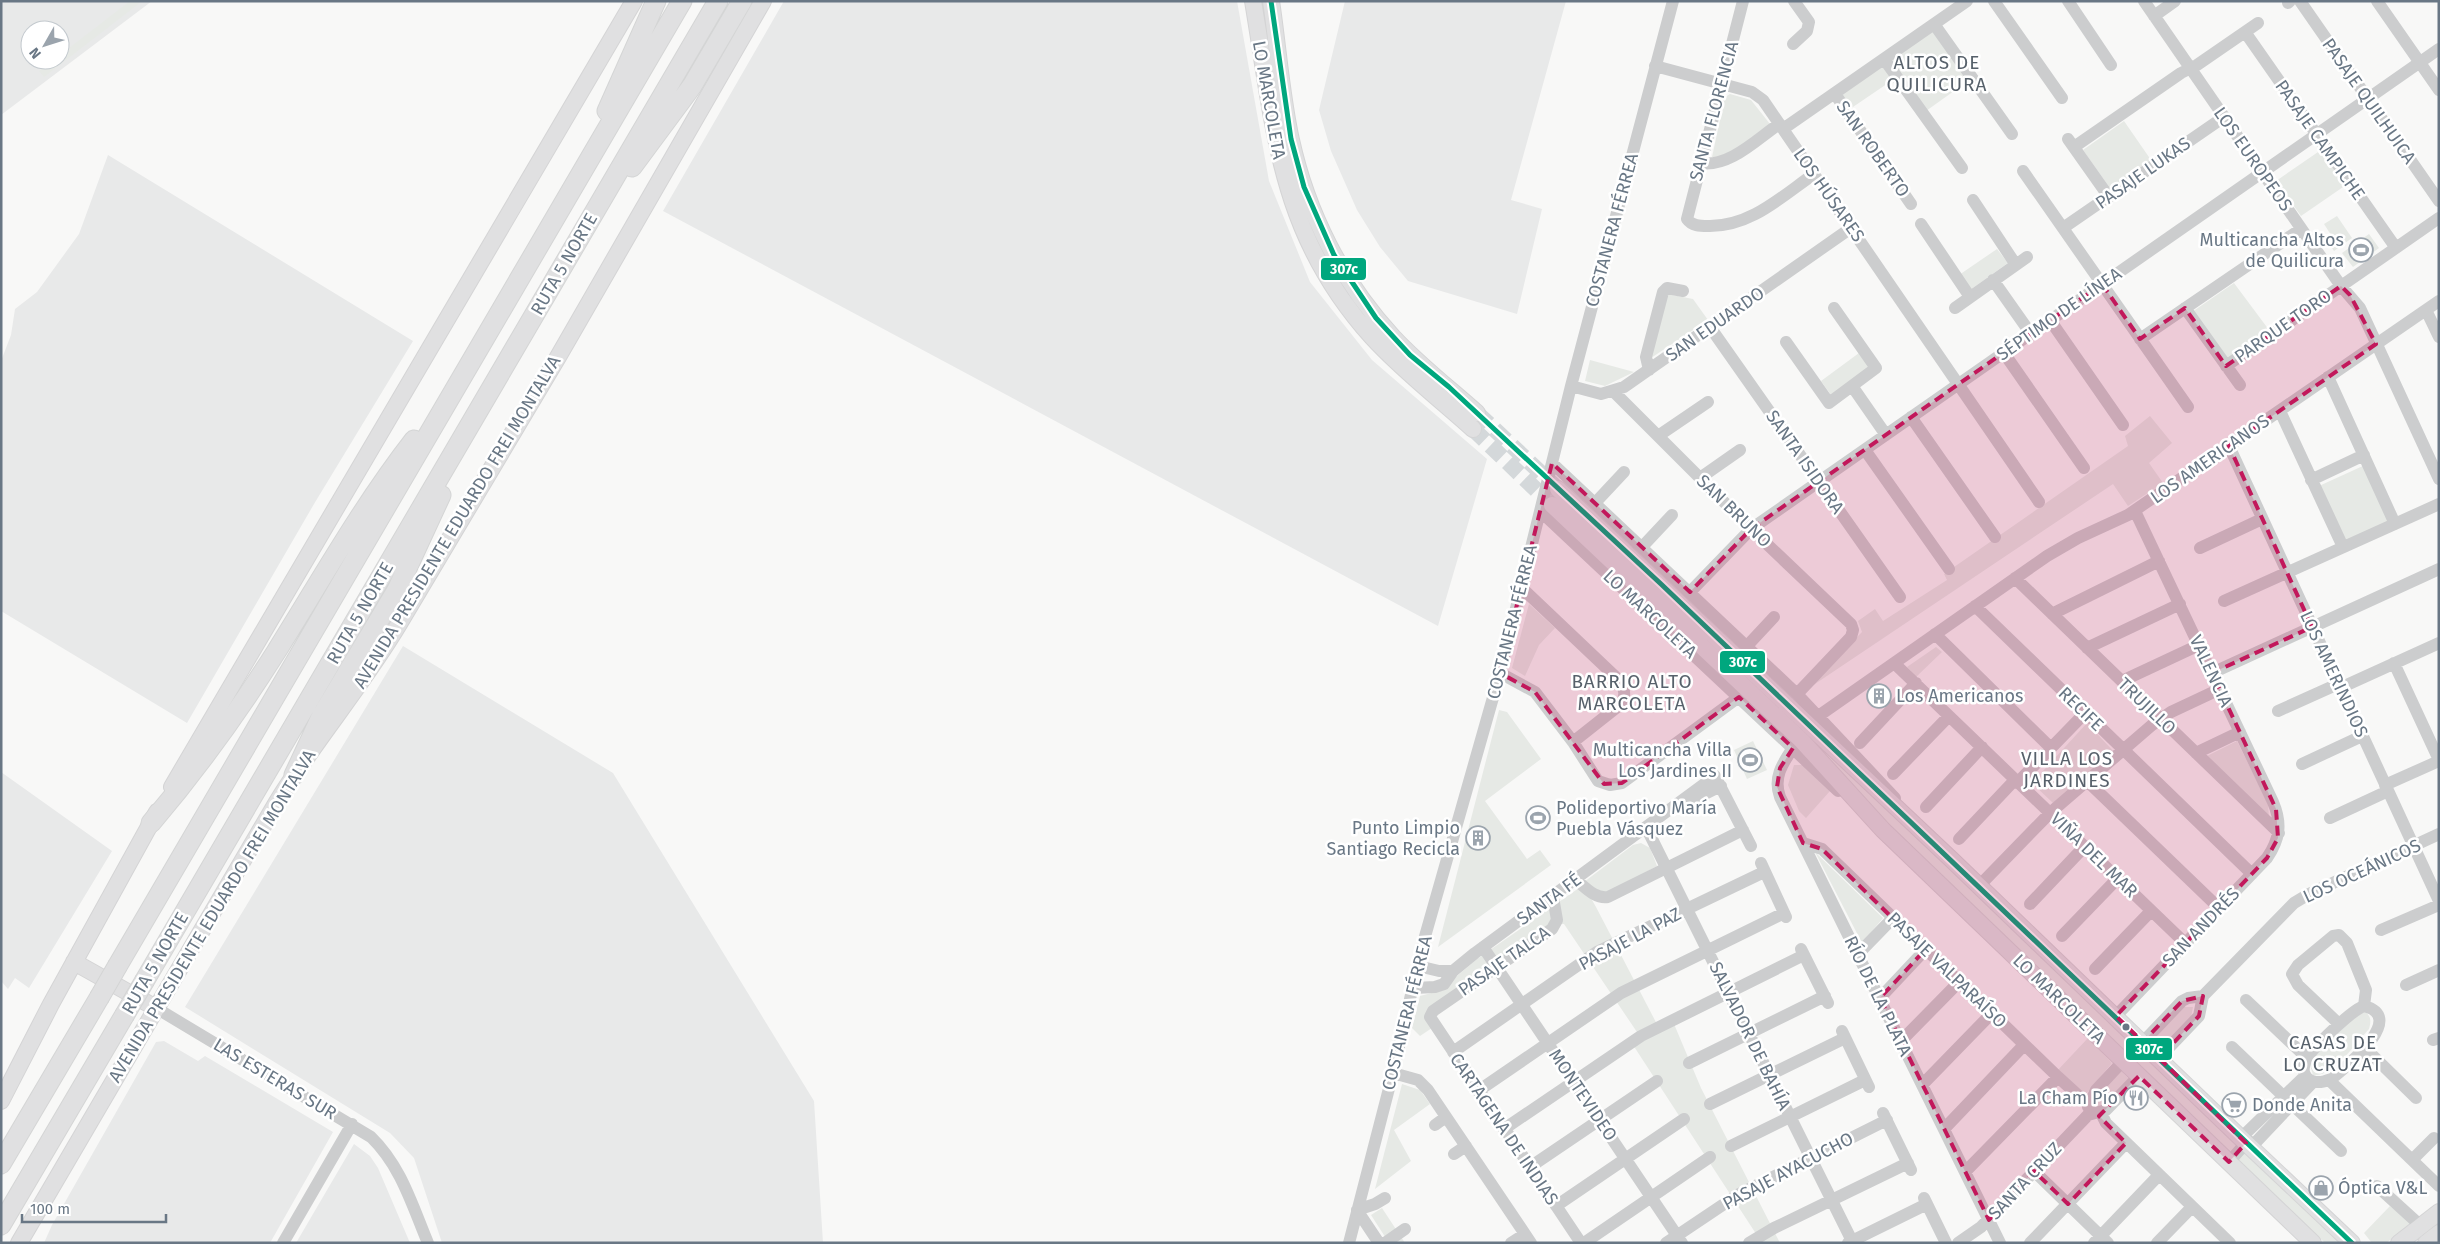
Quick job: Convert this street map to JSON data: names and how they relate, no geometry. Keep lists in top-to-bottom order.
{
  "streets": {
    "highway": ["RUTA 5 NORTE"],
    "main road": ["LO MARCOLETA", "AVENIDA PRESIDENTE EDUARDO FREI MONTALVA", "LAS ESTERAS SUR"],
    "street": [
      "PASAJE QUILHUICA",
      "SANTA FLORENCIA",
      "PASAJE CAMPICHE",
      "SAN ROBERTO",
      "LOS EUROPEOS",
      "PASAJE LUKAS",
      "LOS HÚSARES",
      "COSTANERA FÉRREA",
      "SÉPTIMO DE LÍNEA",
      "SAN EDUARDO",
      "PARQUE TORO",
      "LOS AMERICANOS",
      "SANTA ISIDORA",
      "SAN BRUNO",
      "VALENCIA",
      "LOS AMERINDIOS",
      "TRUJILLO",
      "RECIFE",
      "VIÑA DEL MAR",
      "LOS OCEÁNICOS",
      "SANTA FÉ",
      "SAN ANDRÉS",
      "PASAJE LA PAZ",
      "PASAJE TALCA",
      "PASAJE VALPARAÍSO",
      "RÍO DE LA PLATA",
      "SALVADOR DE BAHÍA",
      "MONTEVIDEO",
      "CARTAGENA DE INDIAS",
      "PASAJE AYACUCHO",
      "SANTA CRUZ"
    ]
  },
  "crossings": [
    ["LO MARCOLETA", "COSTANERA FÉRREA"],
    ["LO MARCOLETA", "SÉPTIMO DE LÍNEA"],
    ["LO MARCOLETA", "LOS AMERICANOS"],
    ["LO MARCOLETA", "SAN BRUNO"],
    ["LO MARCOLETA", "LOS OCEÁNICOS"],
    ["LO MARCOLETA", "SAN ANDRÉS"],
    ["LO MARCOLETA", "RÍO DE LA PLATA"],
    ["PASAJE QUILHUICA", "SÉPTIMO DE LÍNEA"],
    ["SANTA FLORENCIA", "LOS HÚSARES"],
    ["PASAJE CAMPICHE", "SÉPTIMO DE LÍNEA"],
    ["PASAJE CAMPICHE", "PARQUE TORO"],
    ["LOS EUROPEOS", "PASAJE LUKAS"],
    ["LOS EUROPEOS", "SÉPTIMO DE LÍNEA"],
    ["LOS EUROPEOS", "PARQUE TORO"],
    ["LOS EUROPEOS", "LOS AMERICANOS"],
    ["LOS HÚSARES", "COSTANERA FÉRREA"],
    ["LOS HÚSARES", "SÉPTIMO DE LÍNEA"],
    ["LOS HÚSARES", "SAN EDUARDO"],
    ["COSTANERA FÉRREA", "SANTA FÉ"],
    ["SÉPTIMO DE LÍNEA", "SANTA ISIDORA"],
    ["SÉPTIMO DE LÍNEA", "SAN BRUNO"],
    ["SAN EDUARDO", "SANTA ISIDORA"],
    ["SAN EDUARDO", "SAN BRUNO"],
    ["LOS AMERICANOS", "VALENCIA"],
    ["LOS AMERICANOS", "LOS AMERINDIOS"],
    ["LOS AMERICANOS", "TRUJILLO"],
    ["LOS AMERICANOS", "RECIFE"],
    ["LOS AMERICANOS", "VIÑA DEL MAR"],
    ["AVENIDA PRESIDENTE EDUARDO FREI MONTALVA", "LAS ESTERAS SUR"],
    ["VALENCIA", "TRUJILLO"],
    ["VALENCIA", "SAN ANDRÉS"],
    ["LOS AMERINDIOS", "LOS OCEÁNICOS"],
    ["TRUJILLO", "SAN ANDRÉS"],
    ["RECIFE", "SAN ANDRÉS"],
    ["VIÑA DEL MAR", "SAN ANDRÉS"],
    ["SANTA FÉ", "PASAJE TALCA"],
    ["SANTA FÉ", "SALVADOR DE BAHÍA"],
    ["SANTA FÉ", "MONTEVIDEO"],
    ["PASAJE LA PAZ", "SALVADOR DE BAHÍA"],
    ["PASAJE LA PAZ", "MONTEVIDEO"],
    ["PASAJE LA PAZ", "CARTAGENA DE INDIAS"],
    ["PASAJE TALCA", "MONTEVIDEO"],
    ["PASAJE TALCA", "CARTAGENA DE INDIAS"],
    ["PASAJE VALPARAÍSO", "RÍO DE LA PLATA"],
    ["RÍO DE LA PLATA", "SANTA CRUZ"],
    ["SALVADOR DE BAHÍA", "PASAJE AYACUCHO"],
    ["MONTEVIDEO", "PASAJE AYACUCHO"]
  ],
  "districts": [
    "ALTOS DE QUILICURA",
    "BARRIO ALTO MARCOLETA",
    "VILLA LOS JARDINES",
    "CASAS DE LO CRUZAT"
  ],
  "places": {
    "sports": ["Multicancha Altos de Quilicura", "Multicancha Villa Los Jardines II", "Polideportivo María Puebla Vásquez"],
    "building": ["Los Americanos", "Punto Limpio Santiago Recicla"],
    "restaurant": ["La Cham Pío"],
    "supermarket": ["Donde Anita"],
    "shop": ["Óptica V&L"]
  },
  "lines": ["transit line 307c"],
  "scale_bar": "100 m",
  "north": "bottom left"
}
